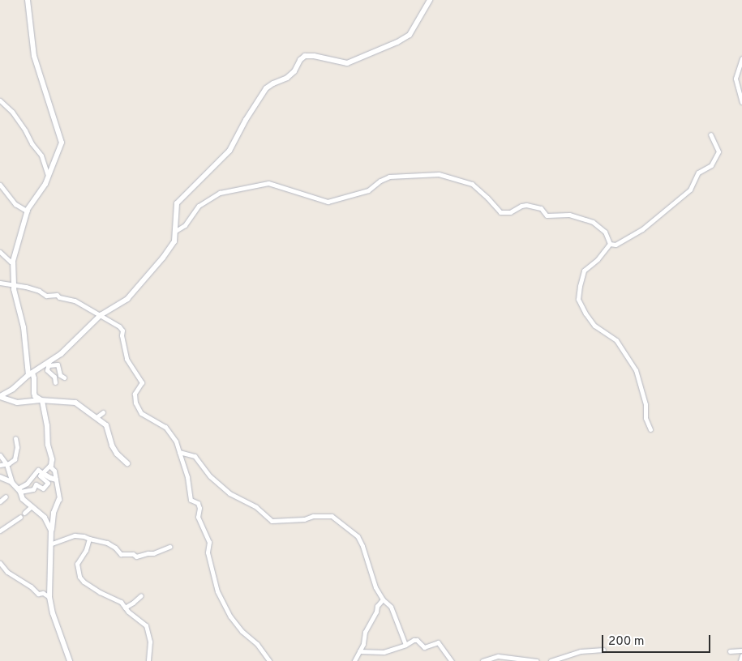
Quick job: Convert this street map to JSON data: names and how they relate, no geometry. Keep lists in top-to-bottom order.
{
  "scale_bar": "200 m"
}
